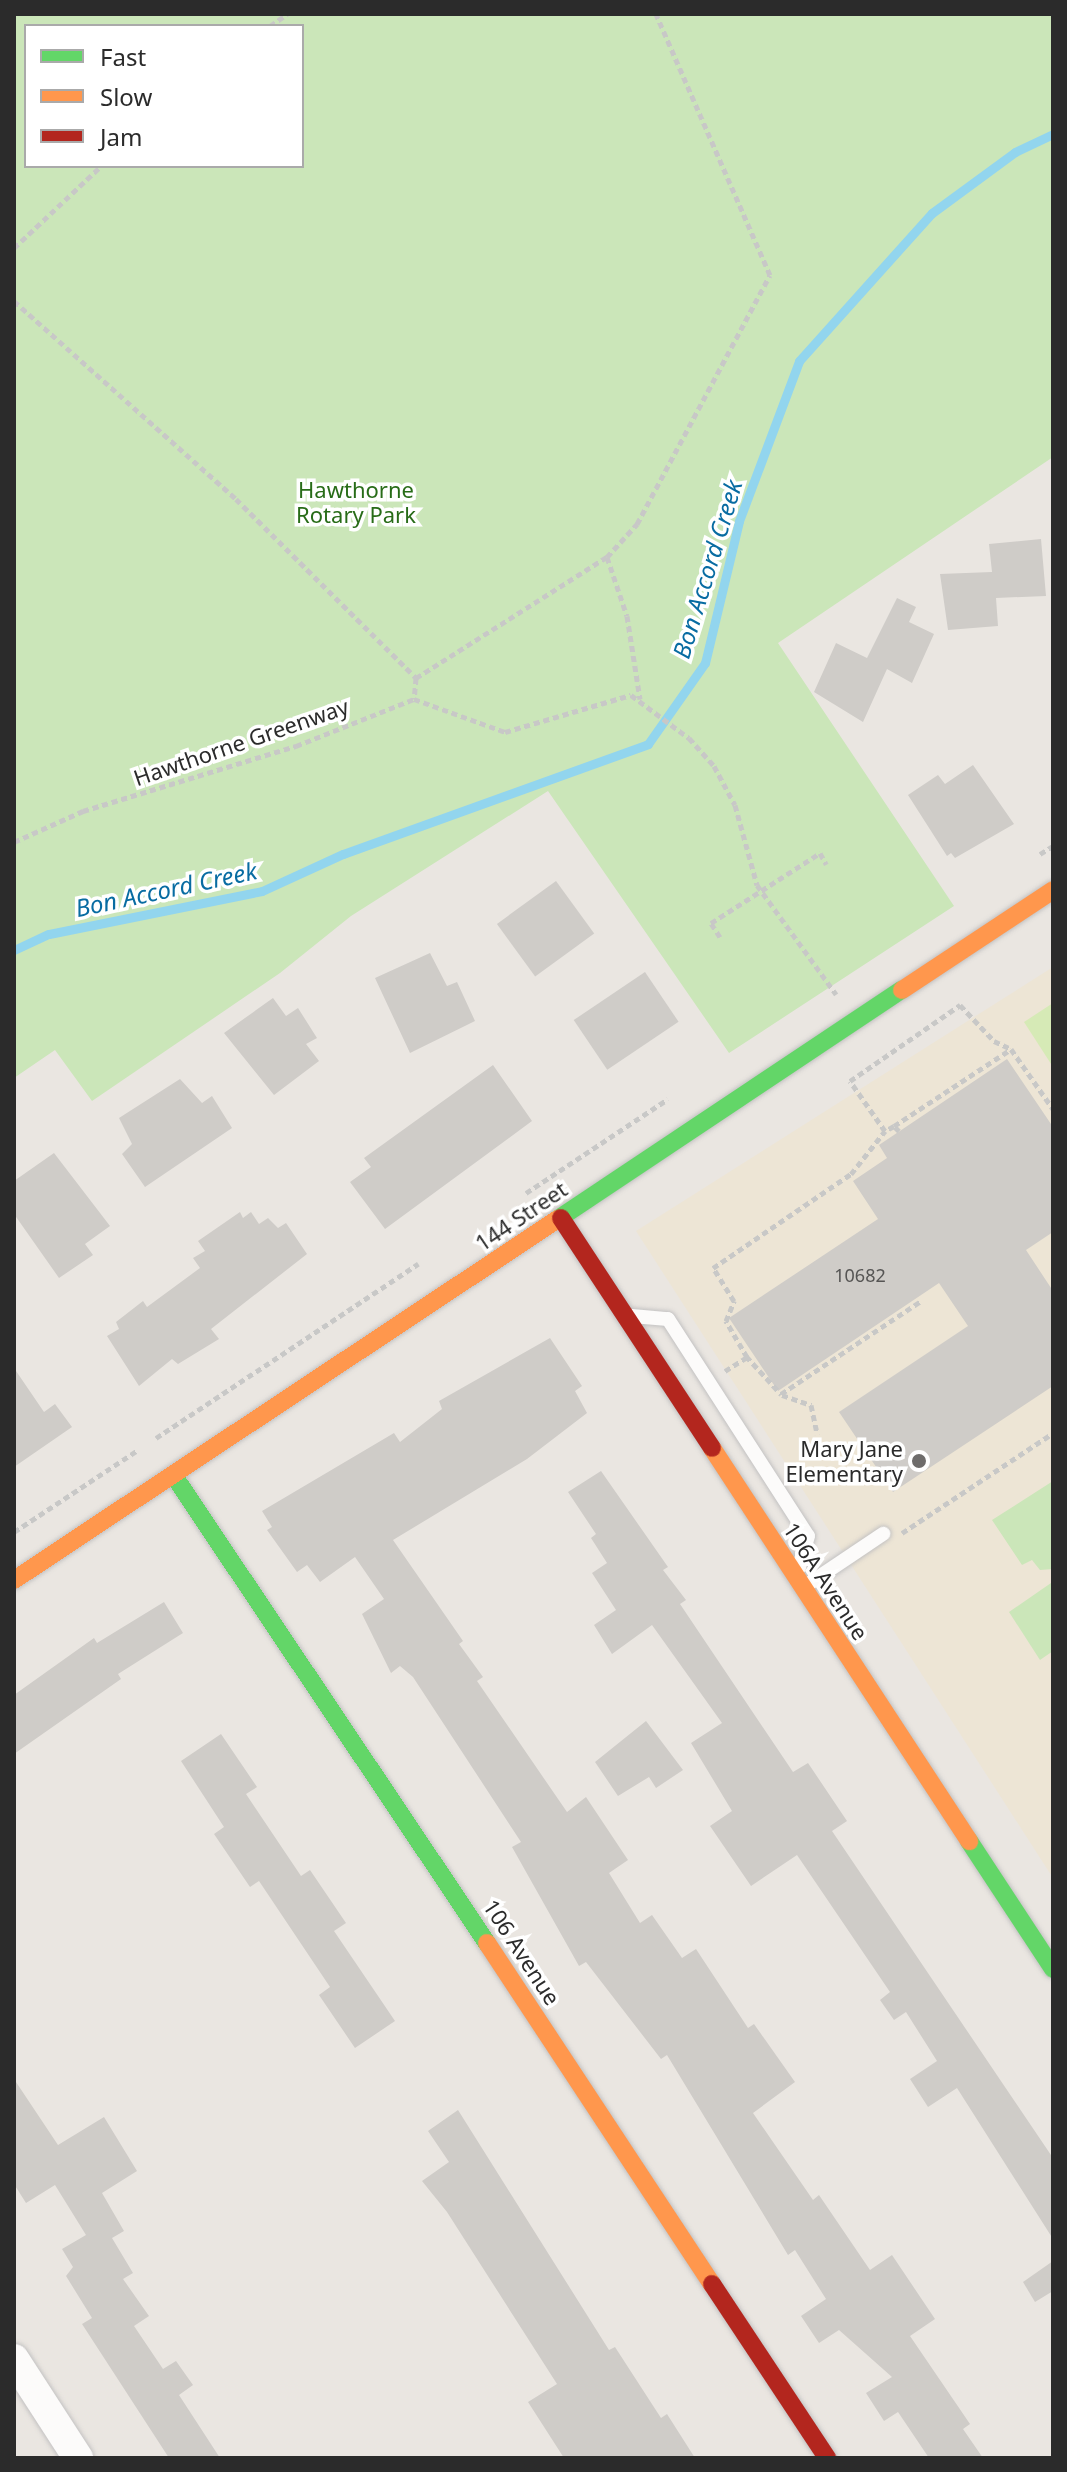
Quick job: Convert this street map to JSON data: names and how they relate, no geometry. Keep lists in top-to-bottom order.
{
  "streets": {
    "street": ["144 Street", "106A Avenue", "106 Avenue"],
    "path": ["Hawthorne Greenway"]
  },
  "crossings": [
    ["144 Street", "106A Avenue"],
    ["144 Street", "106 Avenue"]
  ],
  "water": ["Bon Accord Creek"],
  "parks": ["Hawthorne Rotary Park"],
  "places": ["Mary Jane Elementary"],
  "house_numbers": ["10682"],
  "legend": ["Fast", "Slow", "Jam"]
}
